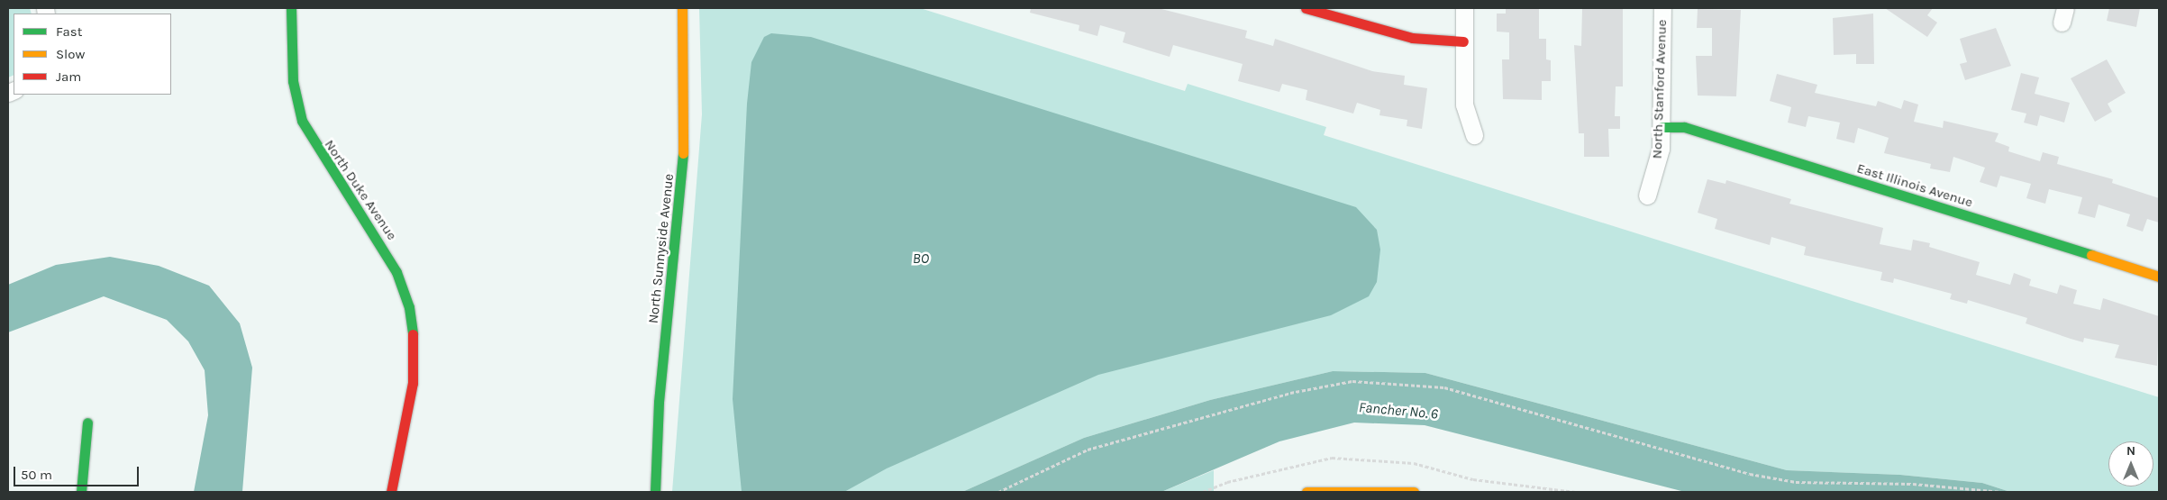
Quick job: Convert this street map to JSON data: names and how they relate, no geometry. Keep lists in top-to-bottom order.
{
  "streets": {
    "street": [
      "North Stanford Avenue",
      "East Illinois Avenue",
      "North Duke Avenue",
      "North Sunnyside Avenue"
    ]
  },
  "crossings": [
    ["North Stanford Avenue", "East Illinois Avenue"]
  ],
  "water": ["BO", "Fancher No. 6"],
  "legend": ["Fast", "Slow", "Jam"],
  "scale_bar": "50 m",
  "north": "top"
}
